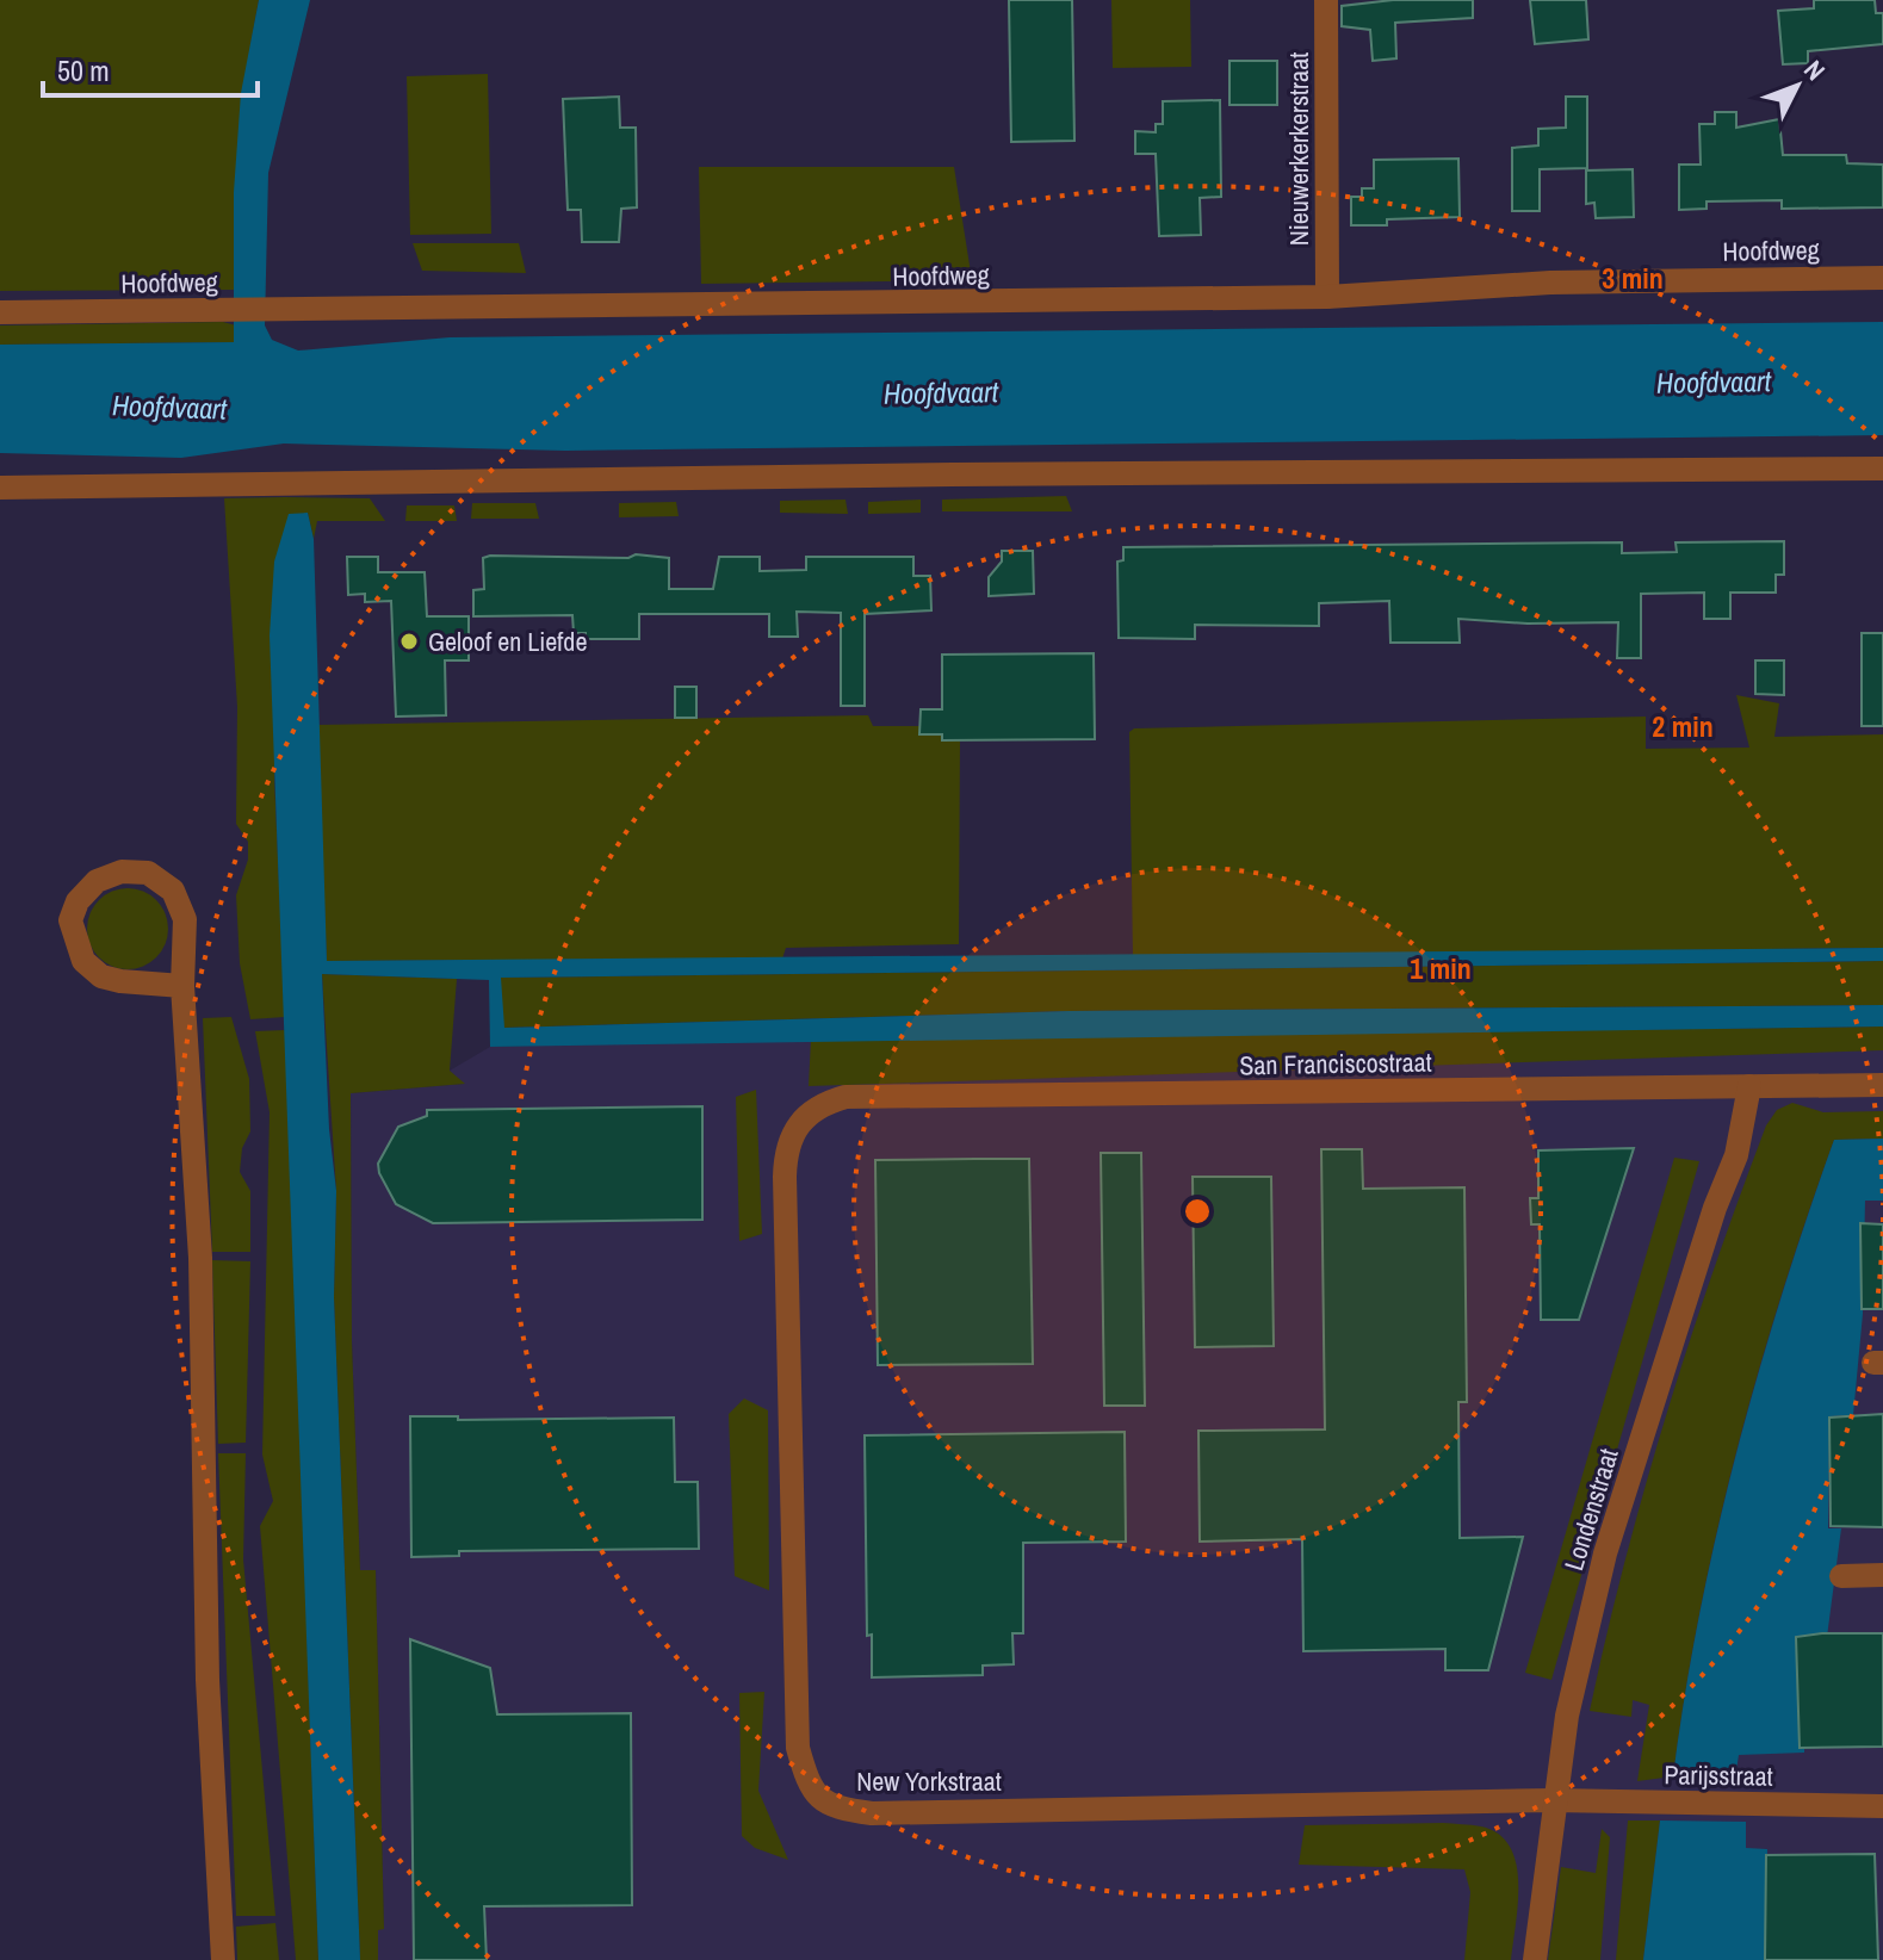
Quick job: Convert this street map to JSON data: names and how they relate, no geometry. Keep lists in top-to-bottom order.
{
  "streets": {
    "street": [
      "Nieuwerkerkerstraat",
      "Hoofdweg",
      "San Franciscostraat",
      "Londenstraat",
      "Parijsstraat",
      "New Yorkstraat"
    ]
  },
  "crossings": [
    ["Nieuwerkerkerstraat", "Hoofdweg"],
    ["San Franciscostraat", "Londenstraat"],
    ["San Franciscostraat", "New Yorkstraat"],
    ["Londenstraat", "Parijsstraat"],
    ["Londenstraat", "New Yorkstraat"],
    ["Parijsstraat", "New Yorkstraat"]
  ],
  "water": ["Hoofdvaart"],
  "places": ["Geloof en Liefde"],
  "scale_bar": "50 m",
  "north": "top right",
  "rings": ["3 min", "2 min", "1 min"]
}
